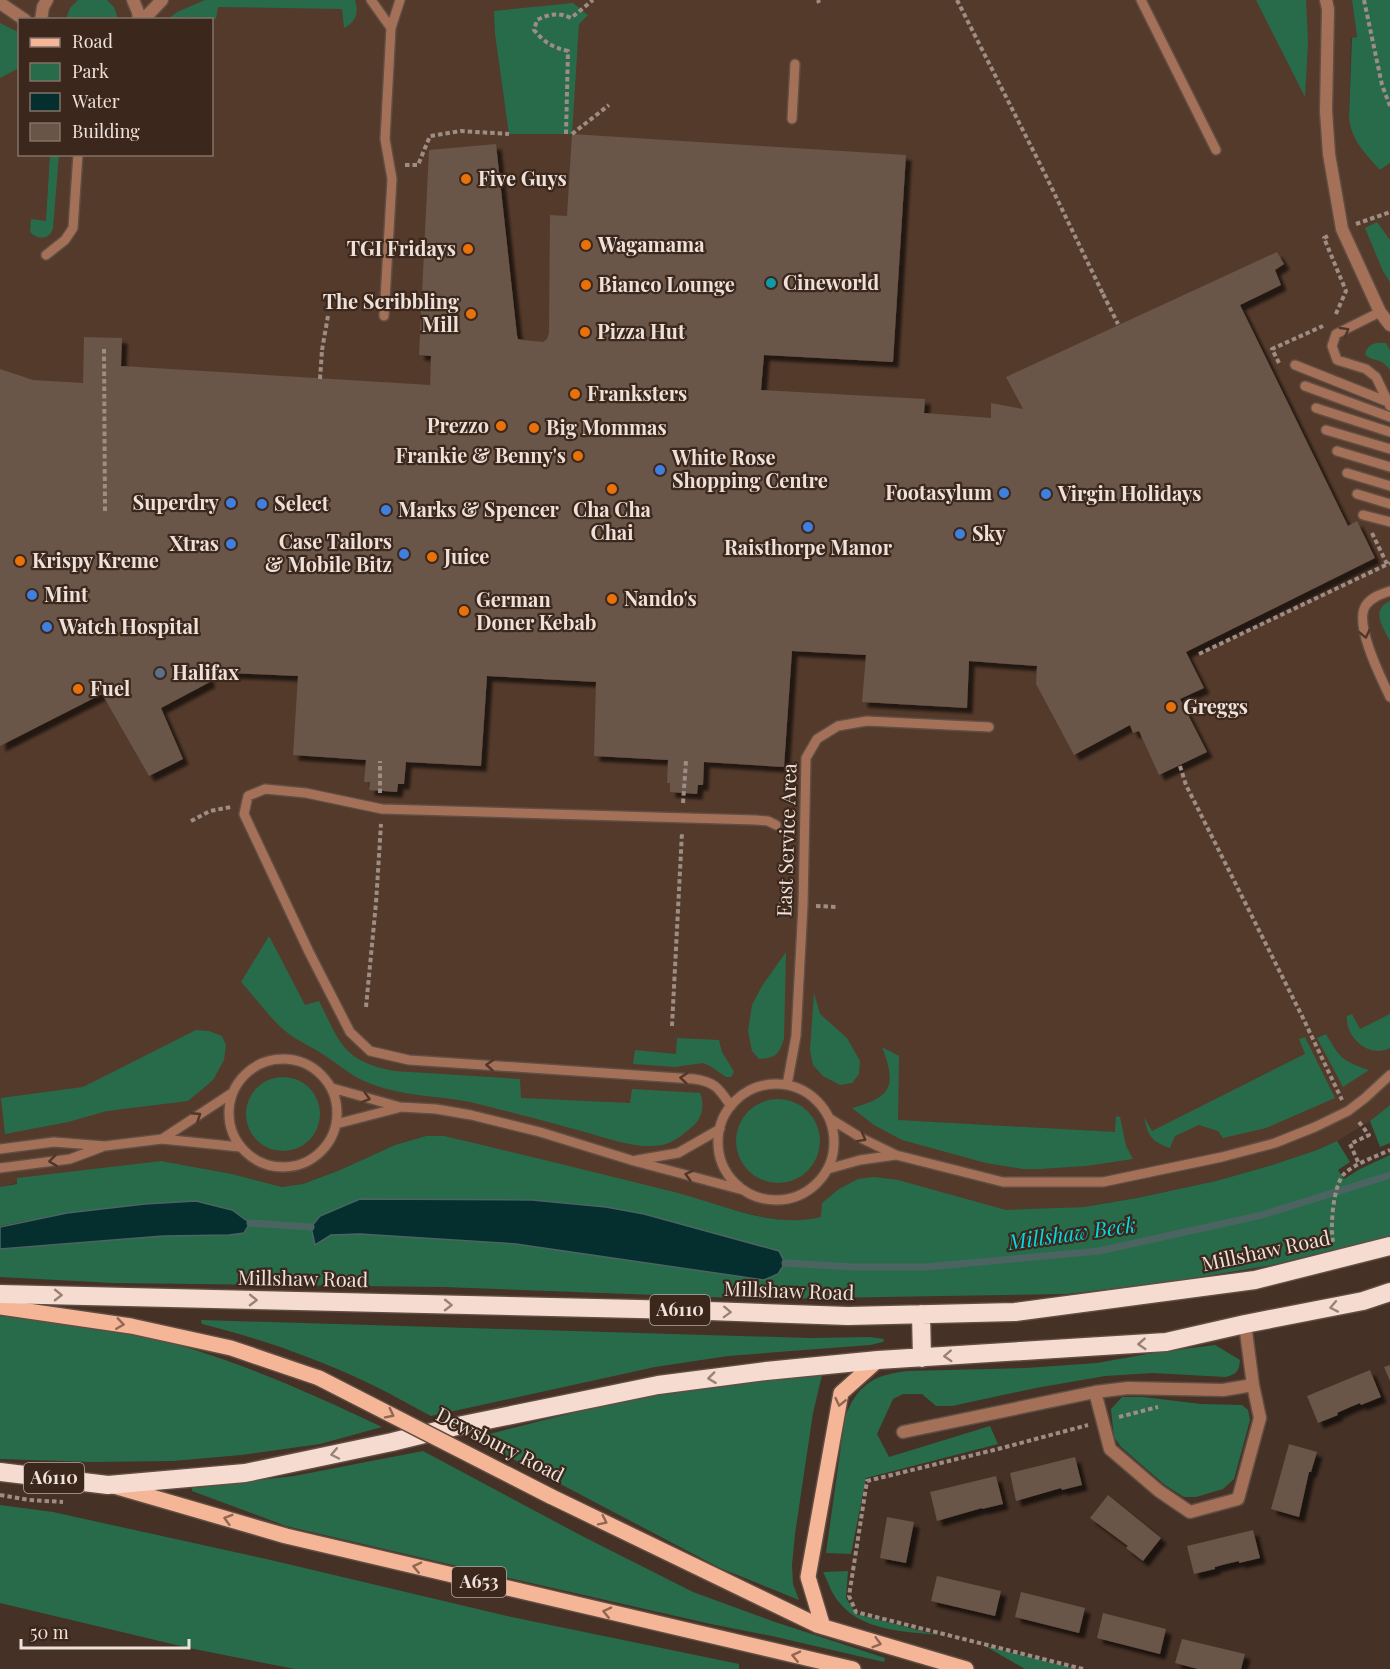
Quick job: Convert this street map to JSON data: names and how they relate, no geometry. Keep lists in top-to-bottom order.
{
  "streets": {
    "highway": ["Millshaw Road", "A6110"],
    "main road": ["Dewsbury Road", "A653"],
    "lane": ["East Service Area"]
  },
  "crossings": [
    ["A6110", "A653"]
  ],
  "water": ["Millshaw Beck"],
  "places": [
    "Five Guys",
    "Wagamama",
    "TGI Fridays",
    "Cineworld",
    "Bianco Lounge",
    "The Scribbling Mill",
    "Pizza Hut",
    "Franksters",
    "Prezzo",
    "Big Mommas",
    "Frankie & Benny's",
    "White Rose Shopping Centre",
    "Cha Cha Chai",
    "Footasylum",
    "Virgin Holidays",
    "Superdry",
    "Select",
    "Marks & Spencer",
    "Raisthorpe Manor",
    "Sky",
    "Xtras",
    "Case Tailors & Mobile Bitz",
    "Juice",
    "Krispy Kreme",
    "Mint",
    "Nando's",
    "German Doner Kebab",
    "Watch Hospital",
    "Halifax",
    "Fuel",
    "Greggs"
  ],
  "legend": [
    "Road",
    "Park",
    "Water",
    "Building"
  ],
  "scale_bar": "50 m"
}
